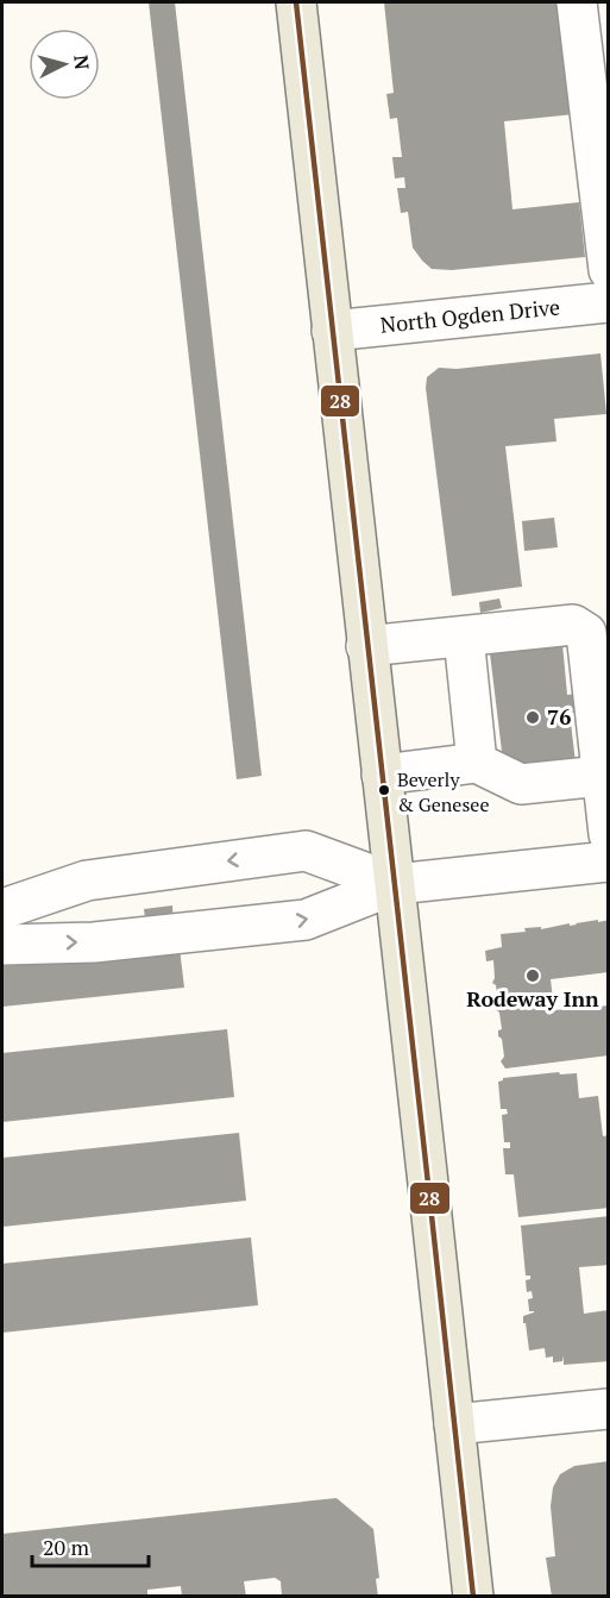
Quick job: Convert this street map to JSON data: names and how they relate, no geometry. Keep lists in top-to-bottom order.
{
  "streets": {
    "street": ["North Ogden Drive"]
  },
  "places": ["76", "Beverly & Genesee", "Rodeway Inn"],
  "lines": ["transit line 28"],
  "scale_bar": "20 m",
  "north": "right"
}
